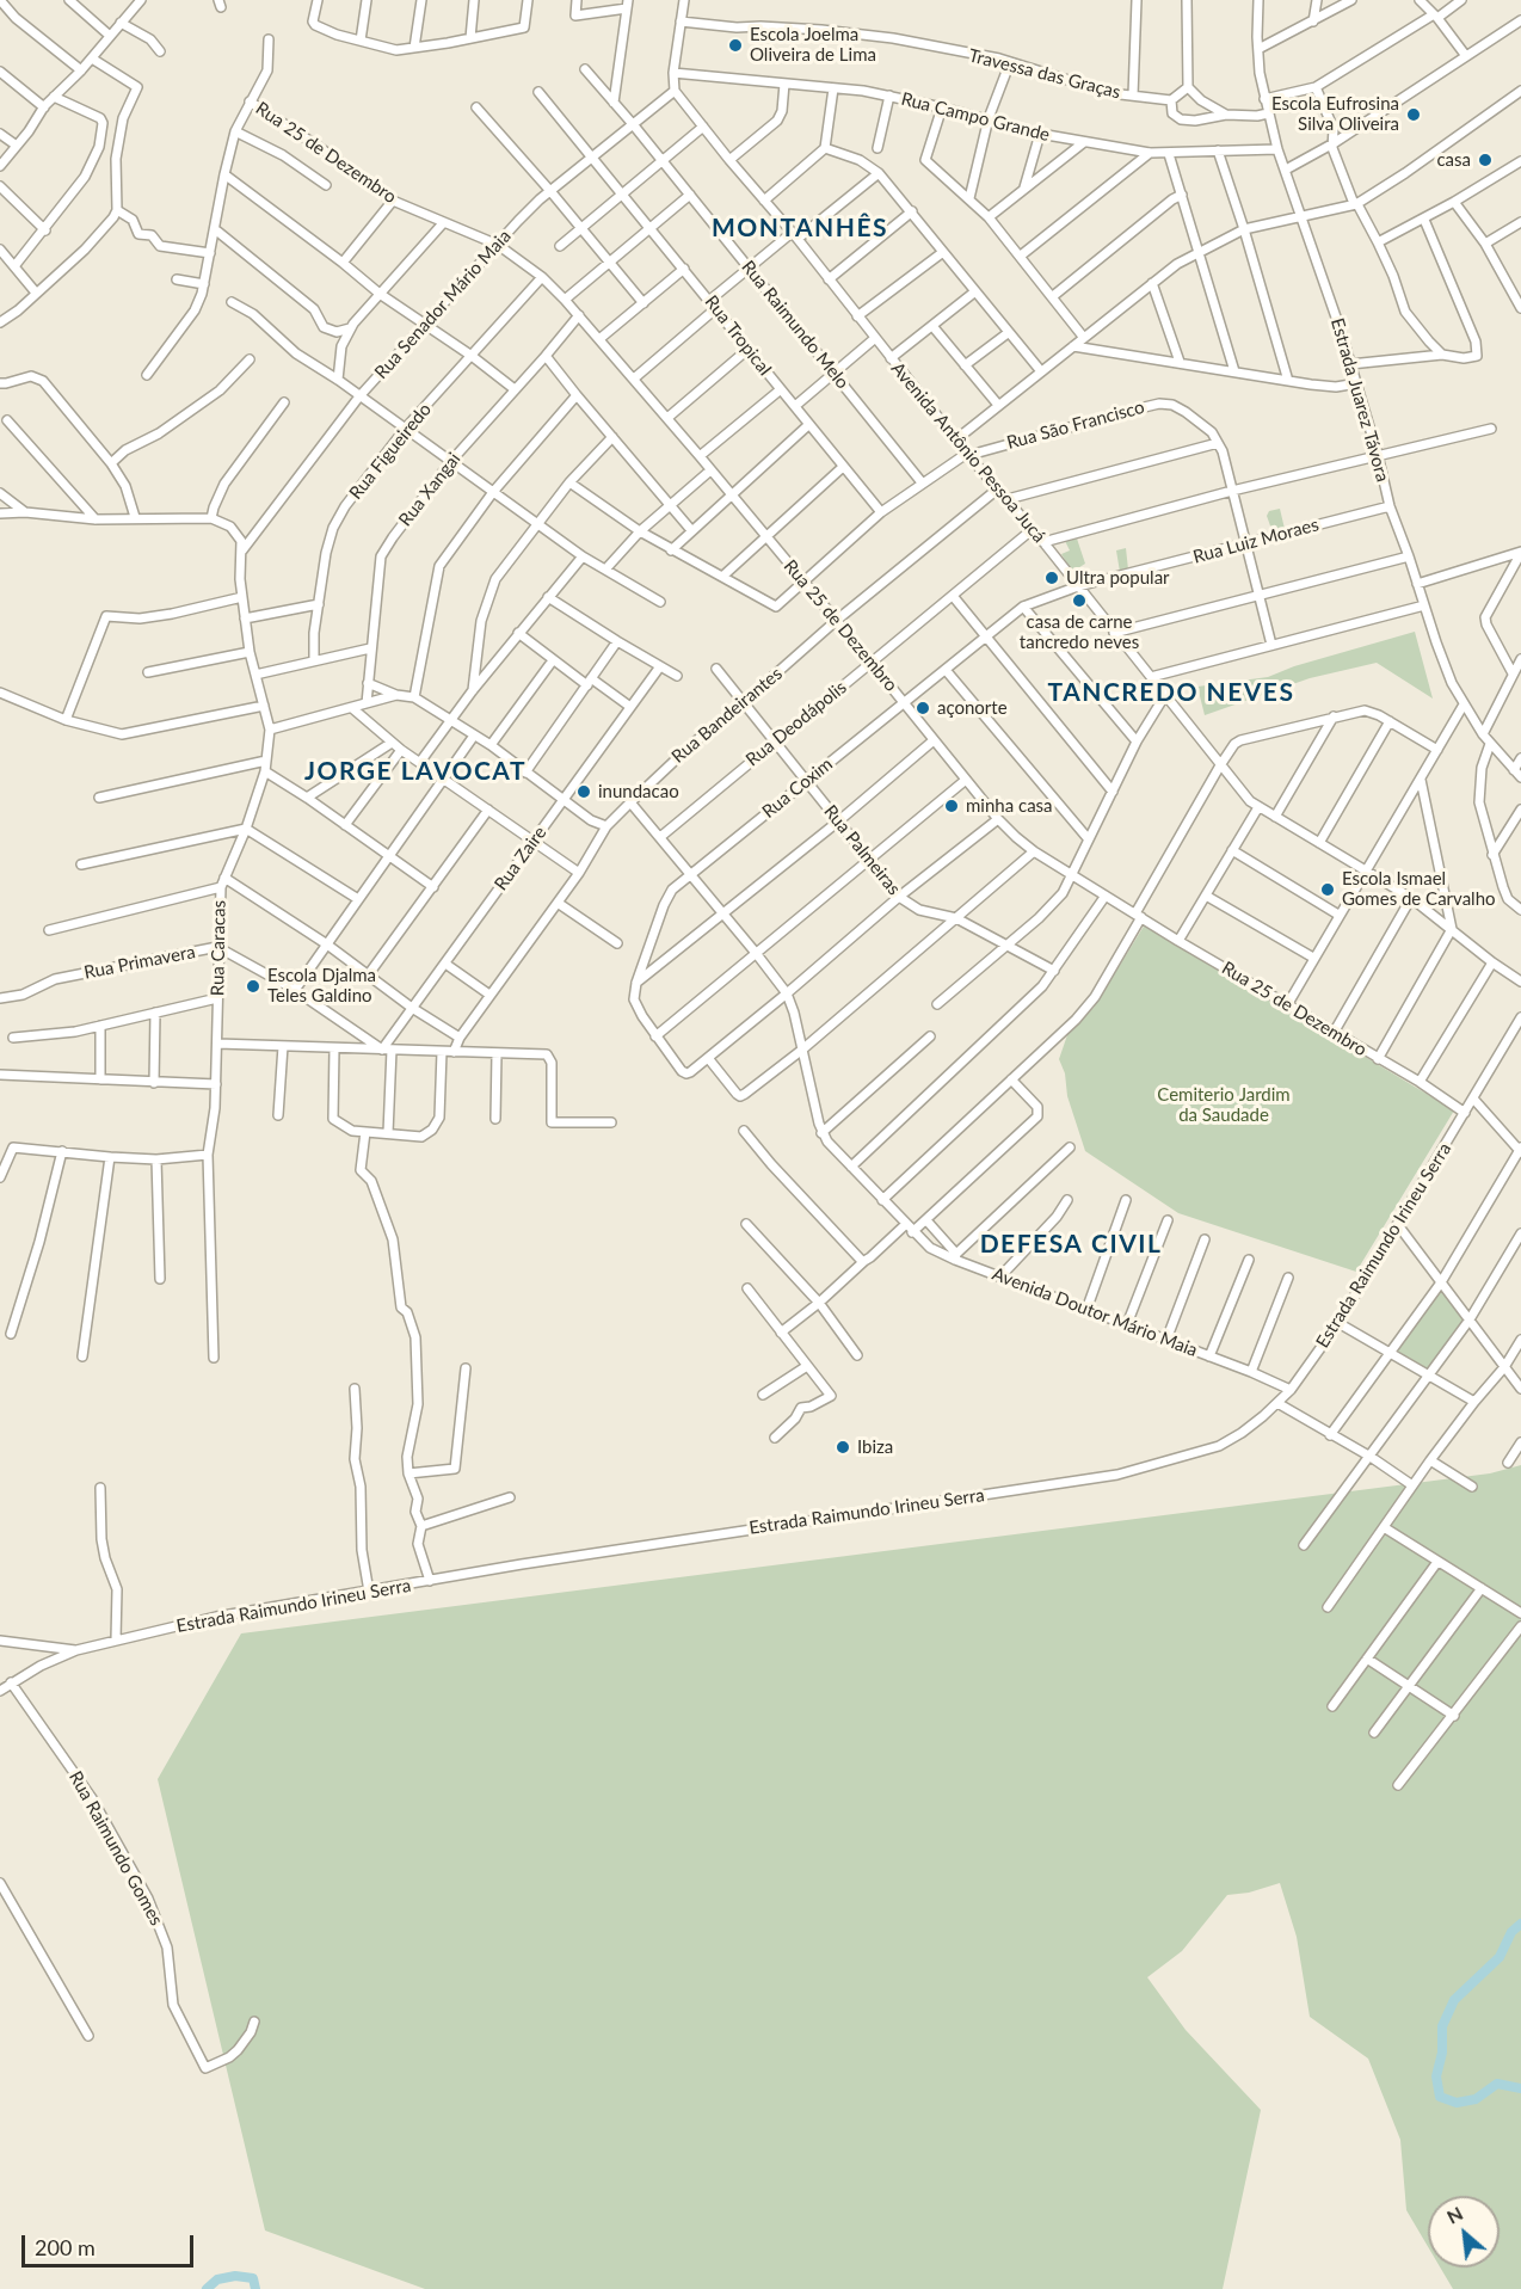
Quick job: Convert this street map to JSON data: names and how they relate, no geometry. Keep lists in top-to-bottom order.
{
  "streets": {
    "street": [
      "Travessa das Graças",
      "Rua Campo Grande",
      "Rua 25 de Dezembro",
      "Rua Senador Mário Maia",
      "Rua Raimundo Melo",
      "Rua Tropical",
      "Estrada Juarez Távora",
      "Rua São Francisco",
      "Rua Figueiredo",
      "Avenida Antônio Pessoa Jucá",
      "Rua Xangai",
      "Rua Luiz Moraes",
      "Rua Bandeirantes",
      "Rua Deodápolis",
      "Rua Coxim",
      "Rua Palmeiras",
      "Rua Zaire",
      "Rua Caracas",
      "Rua Primavera",
      "Estrada Raimundo Irineu Serra",
      "Avenida Doutor Mário Maia",
      "Rua Raimundo Gomes"
    ]
  },
  "crossings": [
    ["Rua Campo Grande", "Estrada Juarez Távora"],
    ["Rua 25 de Dezembro", "Rua Senador Mário Maia"],
    ["Rua 25 de Dezembro", "Rua São Francisco"],
    ["Rua 25 de Dezembro", "Rua Figueiredo"],
    ["Rua 25 de Dezembro", "Rua Xangai"],
    ["Rua 25 de Dezembro", "Rua Luiz Moraes"],
    ["Rua 25 de Dezembro", "Rua Bandeirantes"],
    ["Rua 25 de Dezembro", "Rua Deodápolis"],
    ["Rua 25 de Dezembro", "Rua Coxim"],
    ["Rua 25 de Dezembro", "Estrada Raimundo Irineu Serra"],
    ["Rua Senador Mário Maia", "Rua Raimundo Melo"],
    ["Rua Senador Mário Maia", "Rua Tropical"],
    ["Rua Senador Mário Maia", "Avenida Antônio Pessoa Jucá"],
    ["Rua Senador Mário Maia", "Rua Caracas"],
    ["Rua Raimundo Melo", "Rua São Francisco"],
    ["Rua Tropical", "Rua São Francisco"],
    ["Estrada Juarez Távora", "Rua Luiz Moraes"],
    ["Rua São Francisco", "Avenida Antônio Pessoa Jucá"],
    ["Rua São Francisco", "Rua Luiz Moraes"],
    ["Avenida Antônio Pessoa Jucá", "Rua Luiz Moraes"],
    ["Avenida Antônio Pessoa Jucá", "Rua Bandeirantes"],
    ["Avenida Antônio Pessoa Jucá", "Rua Deodápolis"],
    ["Rua Luiz Moraes", "Rua Coxim"],
    ["Rua Bandeirantes", "Rua Palmeiras"],
    ["Rua Bandeirantes", "Avenida Doutor Mário Maia"],
    ["Rua Deodápolis", "Rua Palmeiras"],
    ["Rua Deodápolis", "Avenida Doutor Mário Maia"],
    ["Rua Coxim", "Rua Palmeiras"],
    ["Rua Coxim", "Avenida Doutor Mário Maia"],
    ["Rua Zaire", "Rua Primavera"],
    ["Rua Caracas", "Rua Primavera"],
    ["Estrada Raimundo Irineu Serra", "Avenida Doutor Mário Maia"],
    ["Estrada Raimundo Irineu Serra", "Rua Raimundo Gomes"]
  ],
  "districts": [
    "MONTANHÊS",
    "TANCREDO NEVES",
    "JORGE LAVOCAT",
    "DEFESA CIVIL"
  ],
  "parks": ["Cemiterio Jardim da Saudade"],
  "places": [
    "Escola Joelma Oliveira de Lima",
    "Escola Eufrosina Silva Oliveira",
    "casa",
    "Ultra popular",
    "casa de carne tancredo neves",
    "açonorte",
    "inundacao",
    "minha casa",
    "Escola Ismael Gomes de Carvalho",
    "Escola Djalma Teles Galdino",
    "Ibiza"
  ],
  "scale_bar": "200 m",
  "north": "top left"
}
